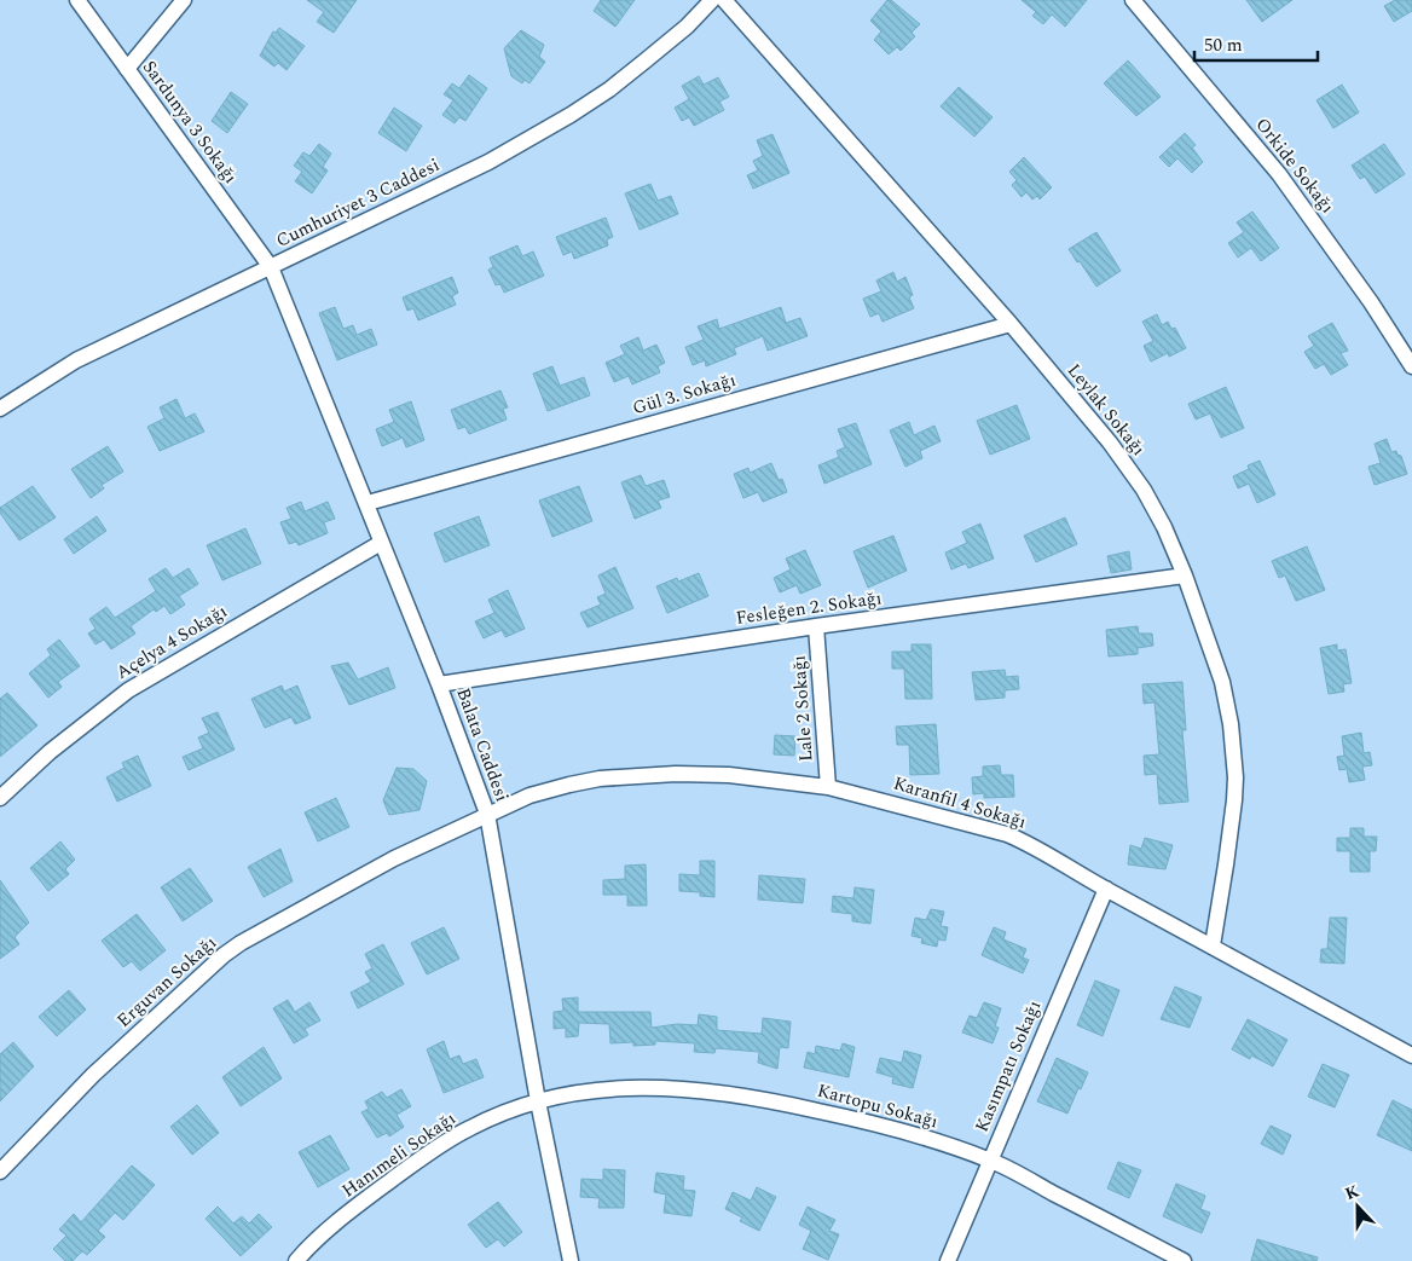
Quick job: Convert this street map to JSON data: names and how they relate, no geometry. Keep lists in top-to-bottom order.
{
  "streets": {
    "street": [
      "Sardunya 3 Sokağı",
      "Orkide Sokağı",
      "Cumhuriyet 3 Caddesi",
      "Gül 3. Sokağı",
      "Leylak Sokağı",
      "Fesleğen 2. Sokağı",
      "Açelya 4 Sokağı",
      "Lale 2 Sokağı",
      "Balata Caddesi",
      "Karanfil 4 Sokağı",
      "Erguvan Sokağı",
      "Kasımpatı Sokağı",
      "Kartopu Sokağı",
      "Hanımeli Sokağı"
    ]
  },
  "crossings": [
    ["Sardunya 3 Sokağı", "Cumhuriyet 3 Caddesi"],
    ["Sardunya 3 Sokağı", "Balata Caddesi"],
    ["Cumhuriyet 3 Caddesi", "Balata Caddesi"],
    ["Gül 3. Sokağı", "Leylak Sokağı"],
    ["Gül 3. Sokağı", "Balata Caddesi"],
    ["Leylak Sokağı", "Fesleğen 2. Sokağı"],
    ["Leylak Sokağı", "Karanfil 4 Sokağı"],
    ["Fesleğen 2. Sokağı", "Lale 2 Sokağı"],
    ["Fesleğen 2. Sokağı", "Balata Caddesi"],
    ["Açelya 4 Sokağı", "Balata Caddesi"],
    ["Lale 2 Sokağı", "Karanfil 4 Sokağı"],
    ["Balata Caddesi", "Karanfil 4 Sokağı"],
    ["Balata Caddesi", "Erguvan Sokağı"],
    ["Balata Caddesi", "Kartopu Sokağı"],
    ["Balata Caddesi", "Hanımeli Sokağı"],
    ["Karanfil 4 Sokağı", "Erguvan Sokağı"],
    ["Karanfil 4 Sokağı", "Kasımpatı Sokağı"],
    ["Kasımpatı Sokağı", "Kartopu Sokağı"],
    ["Kartopu Sokağı", "Hanımeli Sokağı"]
  ],
  "scale_bar": "50 m",
  "north": "top"
}
